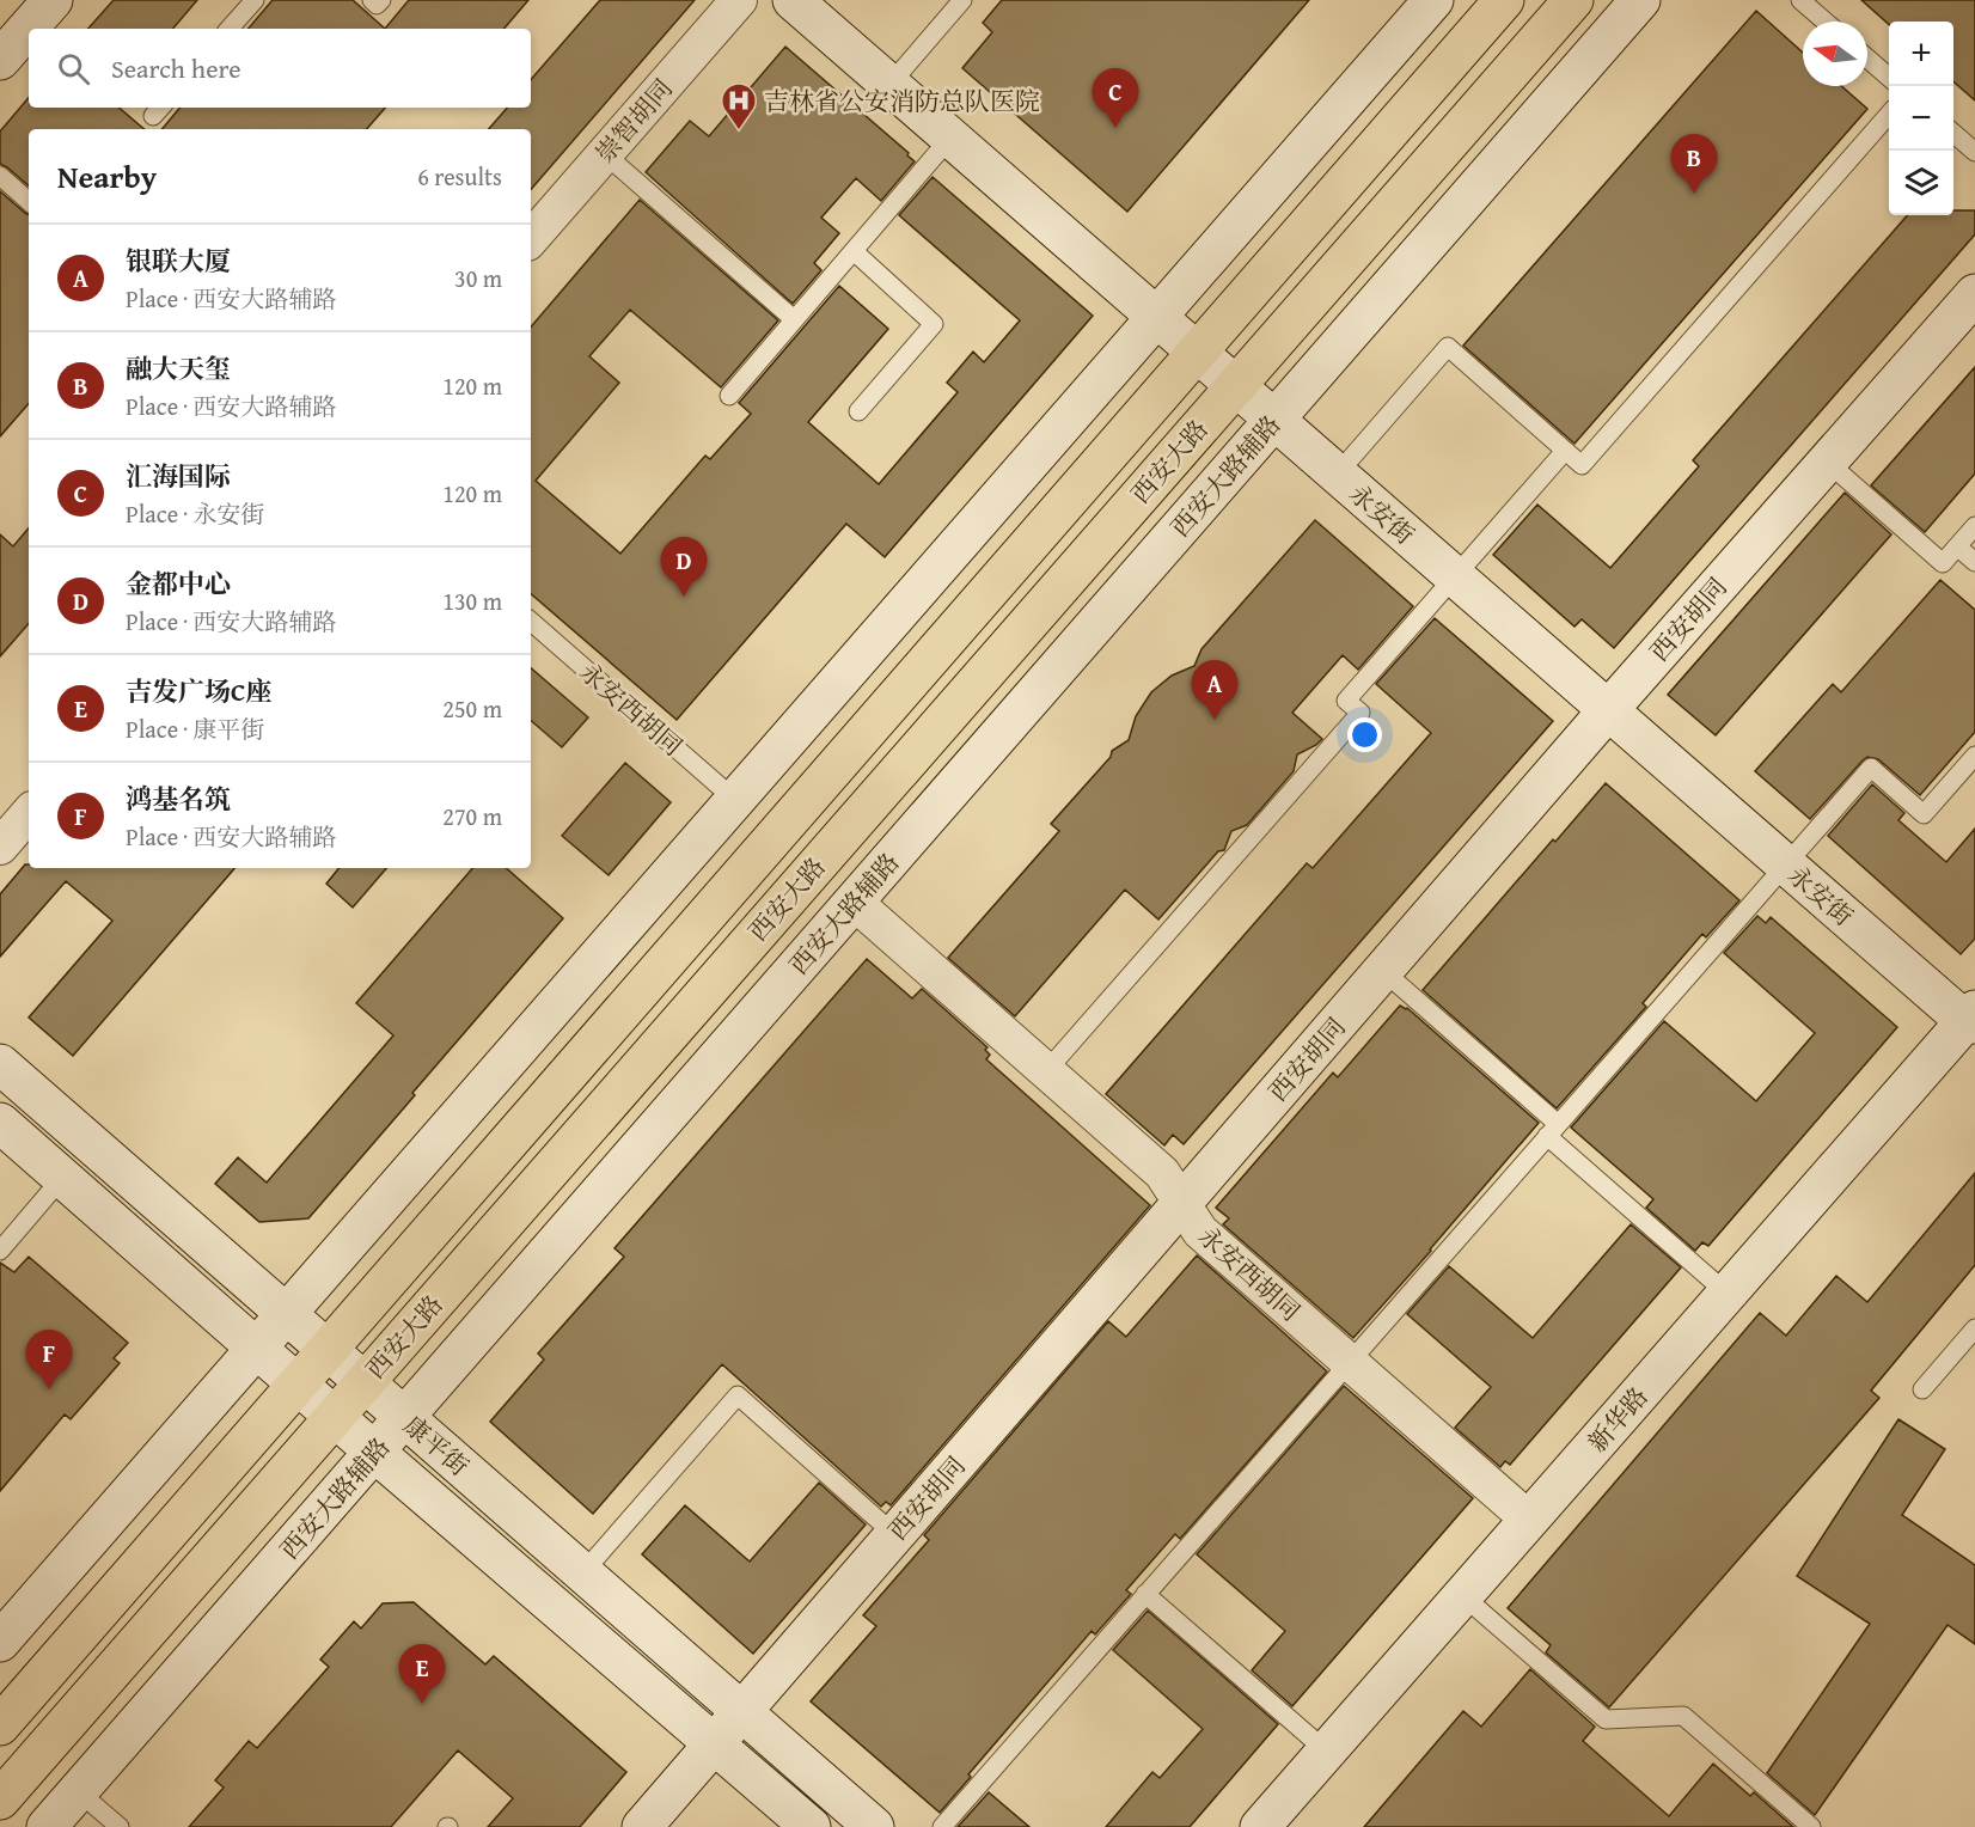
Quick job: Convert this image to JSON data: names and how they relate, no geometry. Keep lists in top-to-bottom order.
{
  "streets": {
    "main road": ["西安大路"],
    "street": [
      "崇智胡同",
      "西安大路辅路",
      "永安街",
      "西安胡同",
      "永安西胡同",
      "新华路",
      "康平街"
    ]
  },
  "crossings": [
    ["西安大路", "永安街"],
    ["西安大路", "康平街"],
    ["西安大路辅路", "永安街"],
    ["西安大路辅路", "永安西胡同"],
    ["西安大路辅路", "康平街"],
    ["永安街", "西安胡同"],
    ["永安街", "新华路"],
    ["西安胡同", "永安西胡同"],
    ["西安胡同", "康平街"],
    ["永安西胡同", "新华路"]
  ],
  "places": {
    "hospital": ["吉林省公安消防总队医院"]
  },
  "north": "left",
  "page": {
    "map_buttons": ["+", "−"],
    "search": "Search here",
    "pins": [
      "C",
      "B",
      "D",
      "A",
      "F",
      "E"
    ],
    "heading": ["Nearby", "6 results"],
    "list": [
      {
        "mark": "A",
        "name": "银联大厦",
        "note": "Place · 西安大路辅路",
        "value": "30 m"
      },
      {
        "mark": "B",
        "name": "融大天玺",
        "note": "Place · 西安大路辅路",
        "value": "120 m"
      },
      {
        "mark": "C",
        "name": "汇海国际",
        "note": "Place · 永安街",
        "value": "120 m"
      },
      {
        "mark": "D",
        "name": "金都中心",
        "note": "Place · 西安大路辅路",
        "value": "130 m"
      },
      {
        "mark": "E",
        "name": "吉发广场C座",
        "note": "Place · 康平街",
        "value": "250 m"
      },
      {
        "mark": "F",
        "name": "鸿基名筑",
        "note": "Place · 西安大路辅路",
        "value": "270 m"
      }
    ]
  }
}
